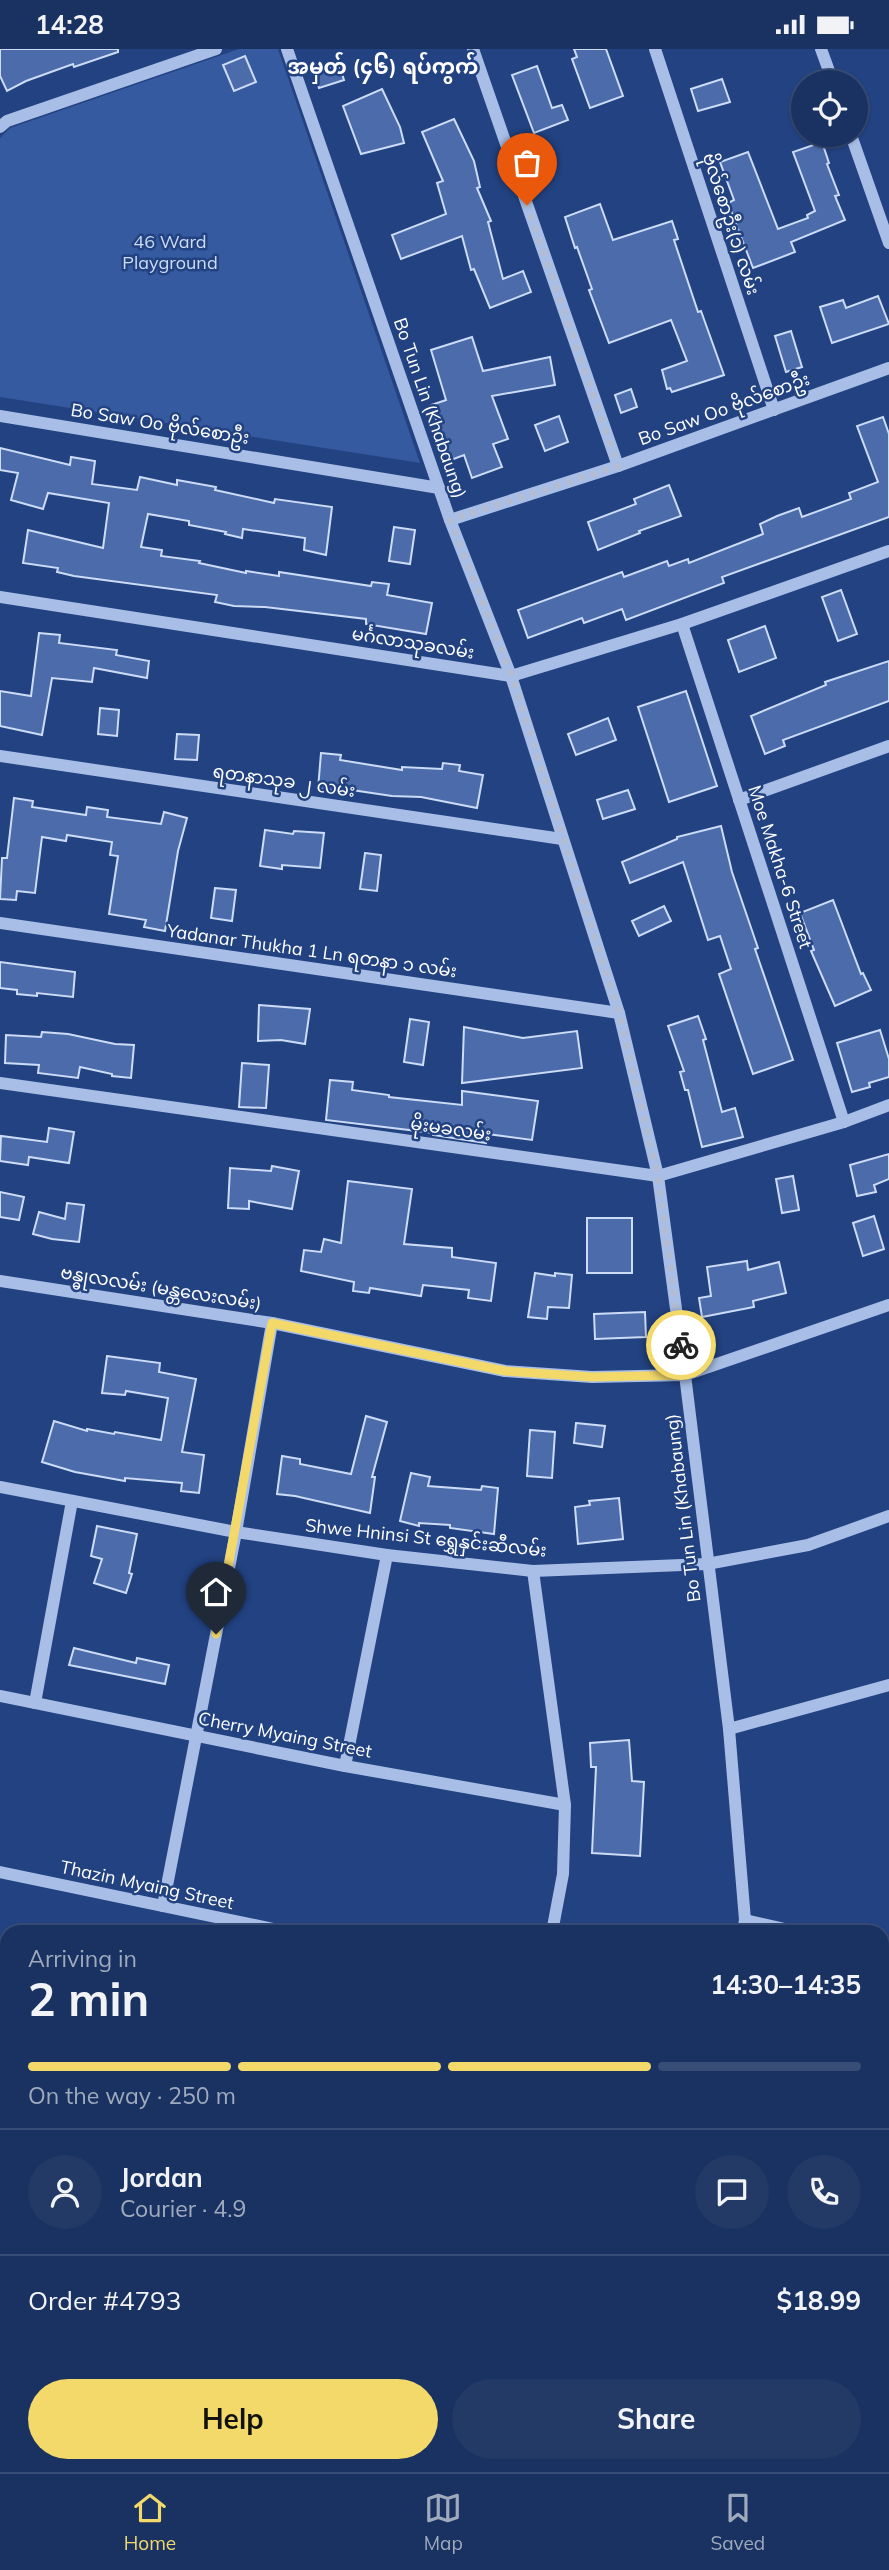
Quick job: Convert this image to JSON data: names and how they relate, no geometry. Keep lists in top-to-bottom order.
{
  "streets": {
    "street": [
      "ဗိုလ်စောဦး(၁) လမ်း",
      "Bo Tun Lin (Khabaung)",
      "Bo Saw Oo ဗိုလ်စောဦး",
      "မင်္ဂလာသုခလမ်း",
      "ရတနာသုခ ၂ လမ်း",
      "Moe Makha-6 Street",
      "Yadanar Thukha 1 Ln ရတနာ ၁ လမ်း",
      "မိုးမခလမ်း",
      "ဗန္ဓုလလမ်း (မန္တလေးလမ်း)",
      "Shwe Hninsi St ရွှေနှင်းဆီလမ်း",
      "Cherry Myaing Street",
      "Thazin Myaing Street"
    ]
  },
  "crossings": [
    ["ဗိုလ်စောဦး(၁) လမ်း", "Bo Saw Oo ဗိုလ်စောဦး"],
    ["Bo Tun Lin (Khabaung)", "Bo Saw Oo ဗိုလ်စောဦး"],
    ["Bo Tun Lin (Khabaung)", "မင်္ဂလာသုခလမ်း"],
    ["Bo Tun Lin (Khabaung)", "ရတနာသုခ ၂ လမ်း"],
    ["Bo Tun Lin (Khabaung)", "Yadanar Thukha 1 Ln ရတနာ ၁ လမ်း"],
    ["Bo Tun Lin (Khabaung)", "မိုးမခလမ်း"],
    ["Bo Tun Lin (Khabaung)", "ဗန္ဓုလလမ်း (မန္တလေးလမ်း)"],
    ["Bo Tun Lin (Khabaung)", "Shwe Hninsi St ရွှေနှင်းဆီလမ်း"],
    ["မင်္ဂလာသုခလမ်း", "Moe Makha-6 Street"],
    ["Moe Makha-6 Street", "မိုးမခလမ်း"]
  ],
  "districts": ["အမှတ် (၄၆) ရပ်ကွက်"],
  "parks": ["46 Ward Playground"],
  "page": {
    "status": "14:28",
    "heading": ["2 min", "Arriving in", "14:30–14:35"],
    "panel": [
      "Jordan",
      "Courier · 4.9",
      "Order #4793",
      "$18.99"
    ],
    "bar": "On the way · 250 m",
    "buttons": ["Help", "Share"],
    "tabs": ["Home", "Map", "Saved"]
  }
}
